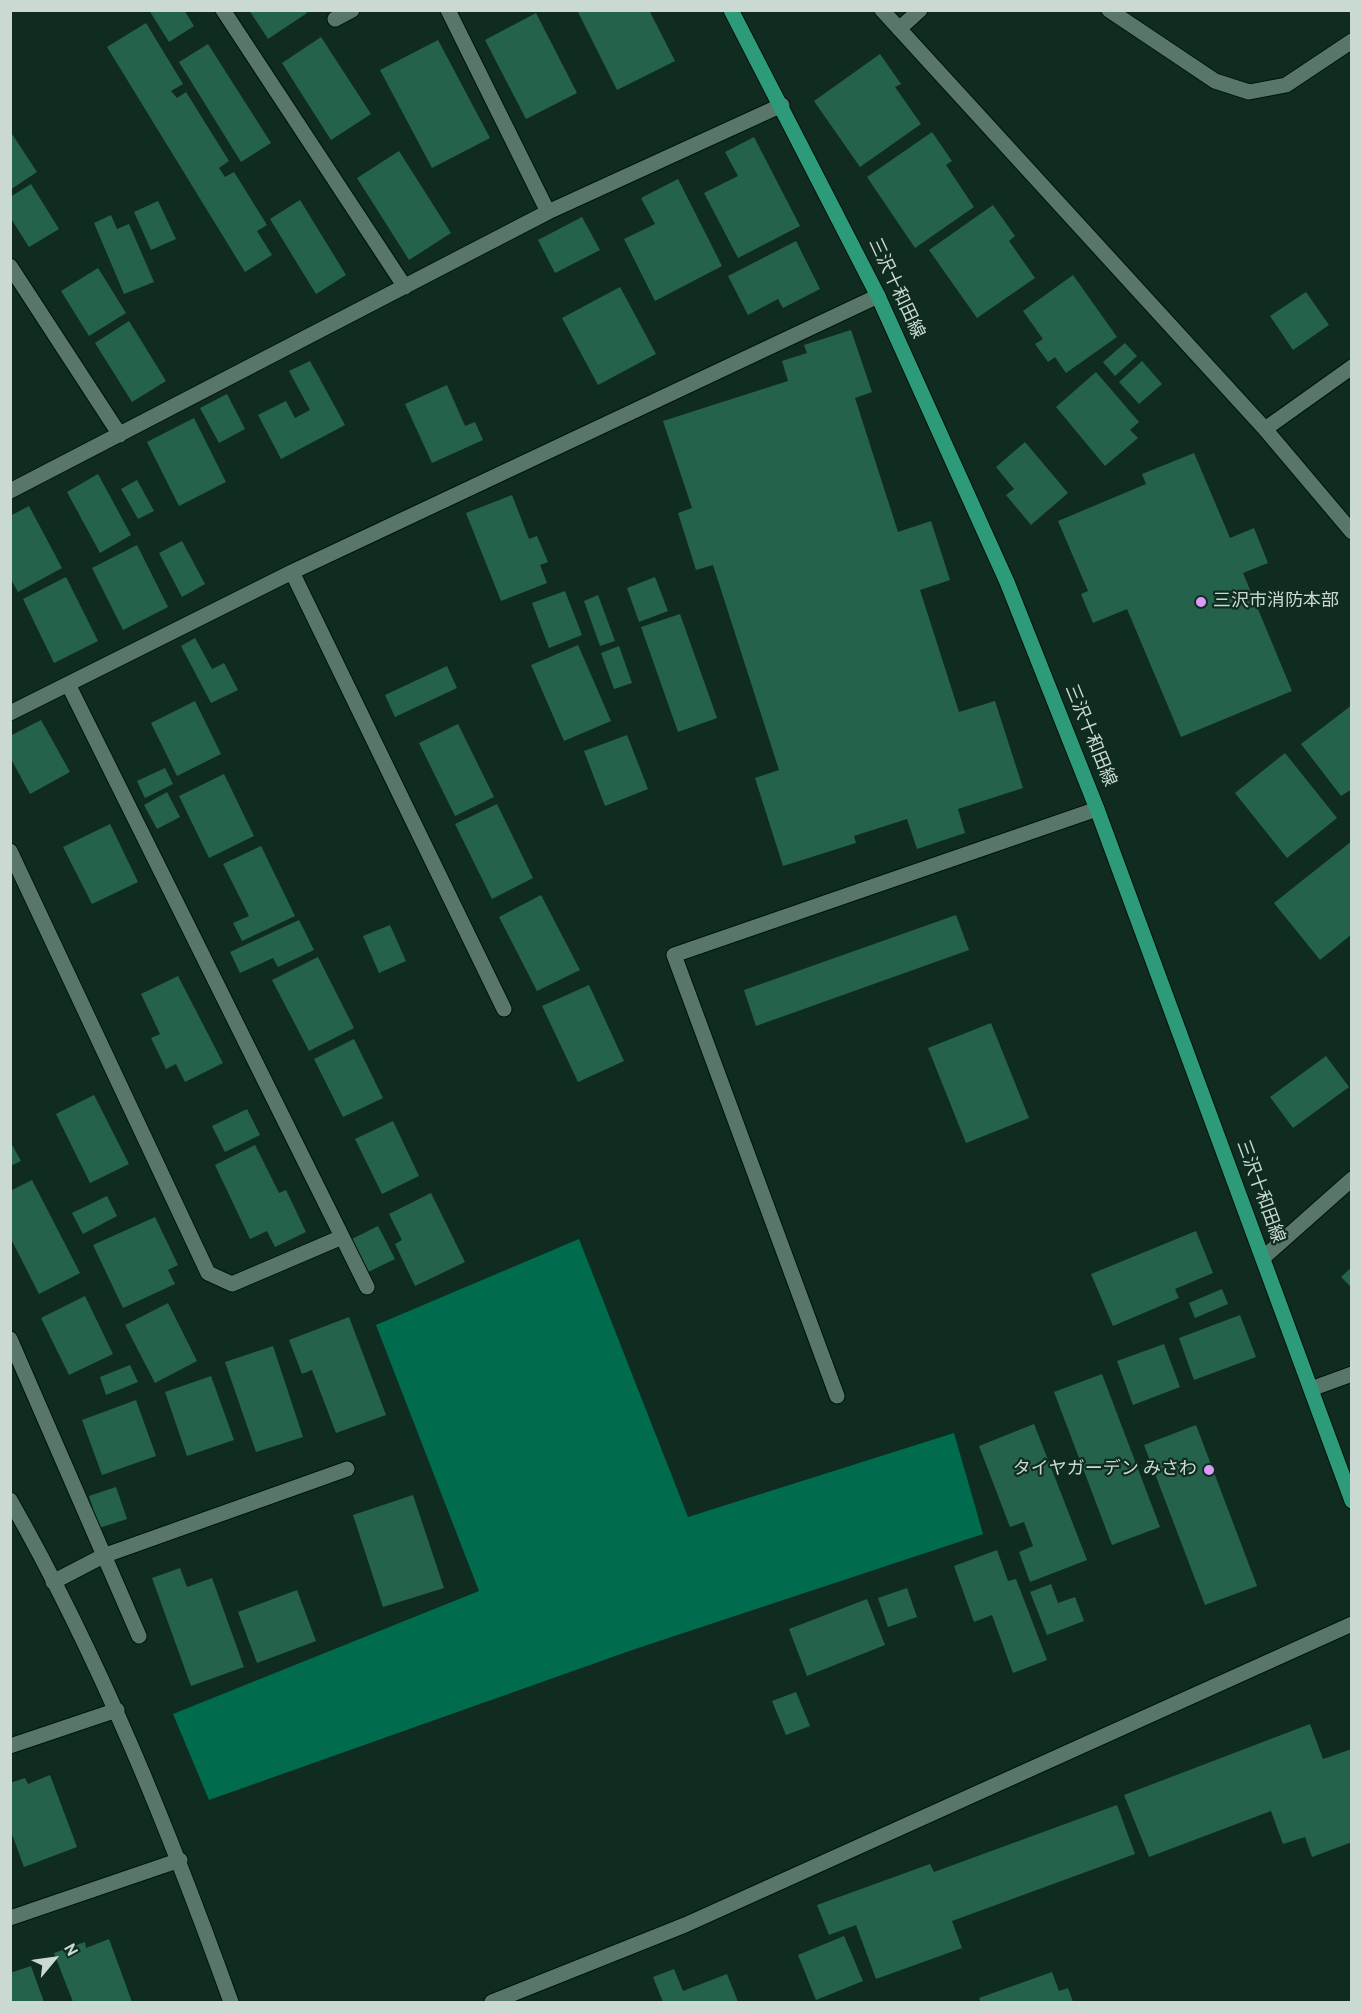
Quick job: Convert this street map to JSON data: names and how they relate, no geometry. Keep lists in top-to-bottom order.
{
  "streets": {
    "main road": ["三沢十和田線"]
  },
  "places": ["三沢市消防本部", "タイヤガーデン みさわ"],
  "north": "top right"
}
